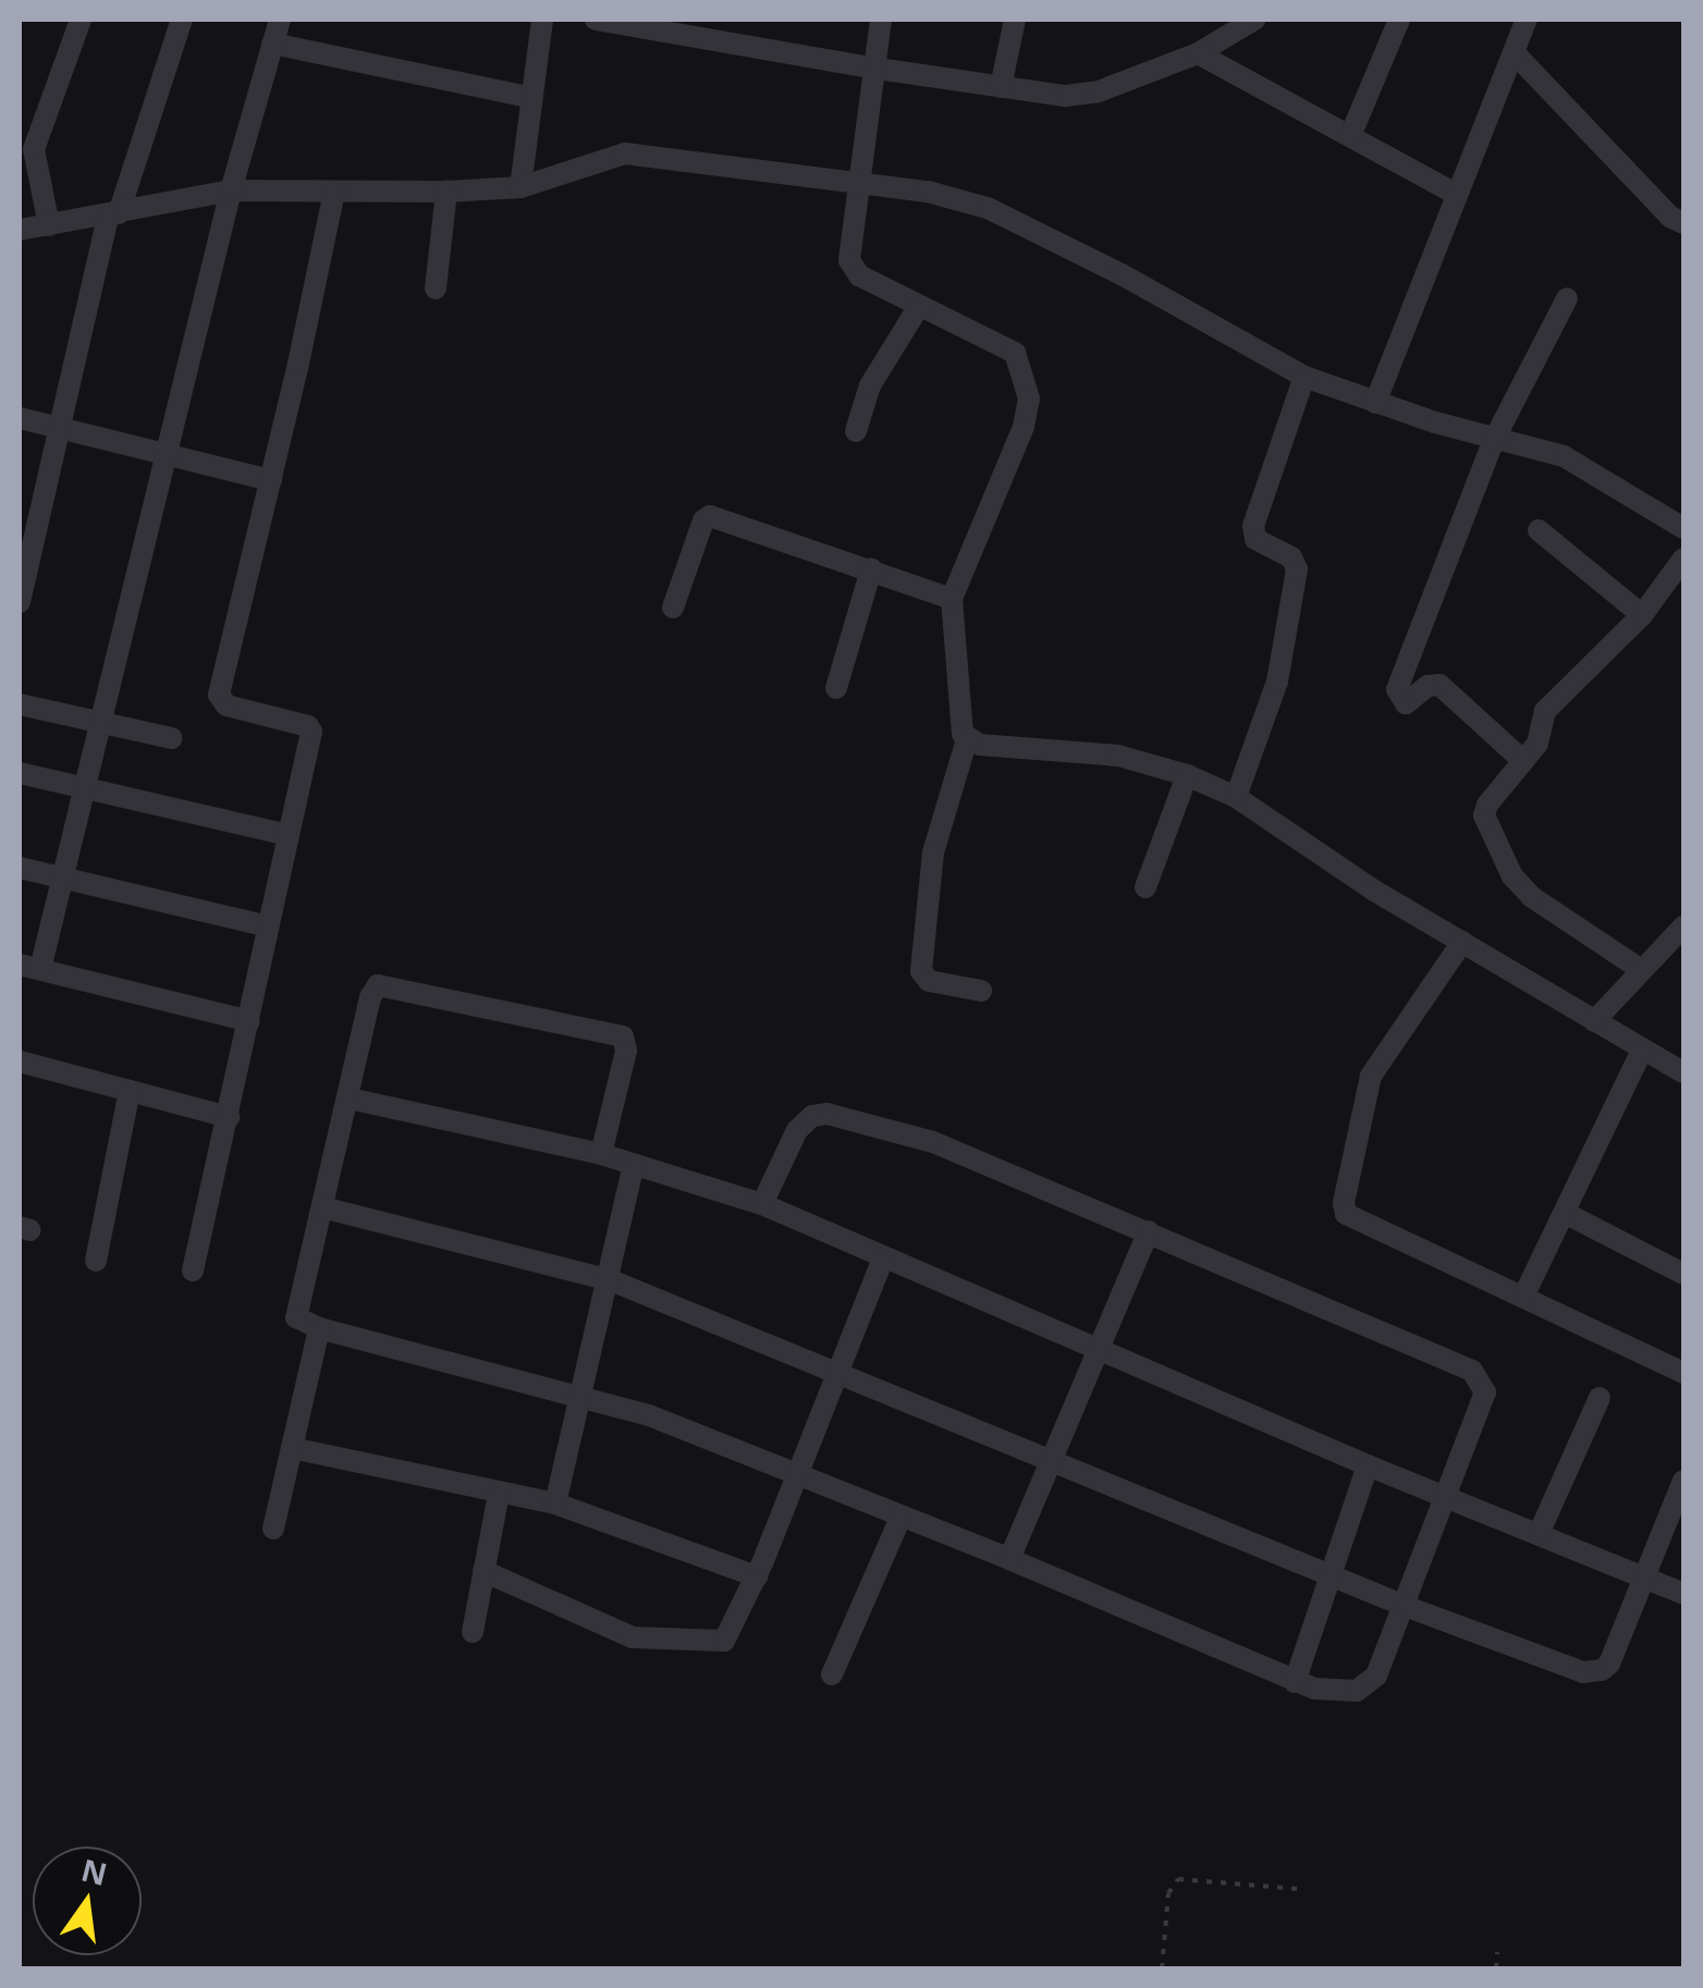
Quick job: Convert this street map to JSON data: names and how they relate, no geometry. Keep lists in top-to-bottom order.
{
  "north": "top"
}
